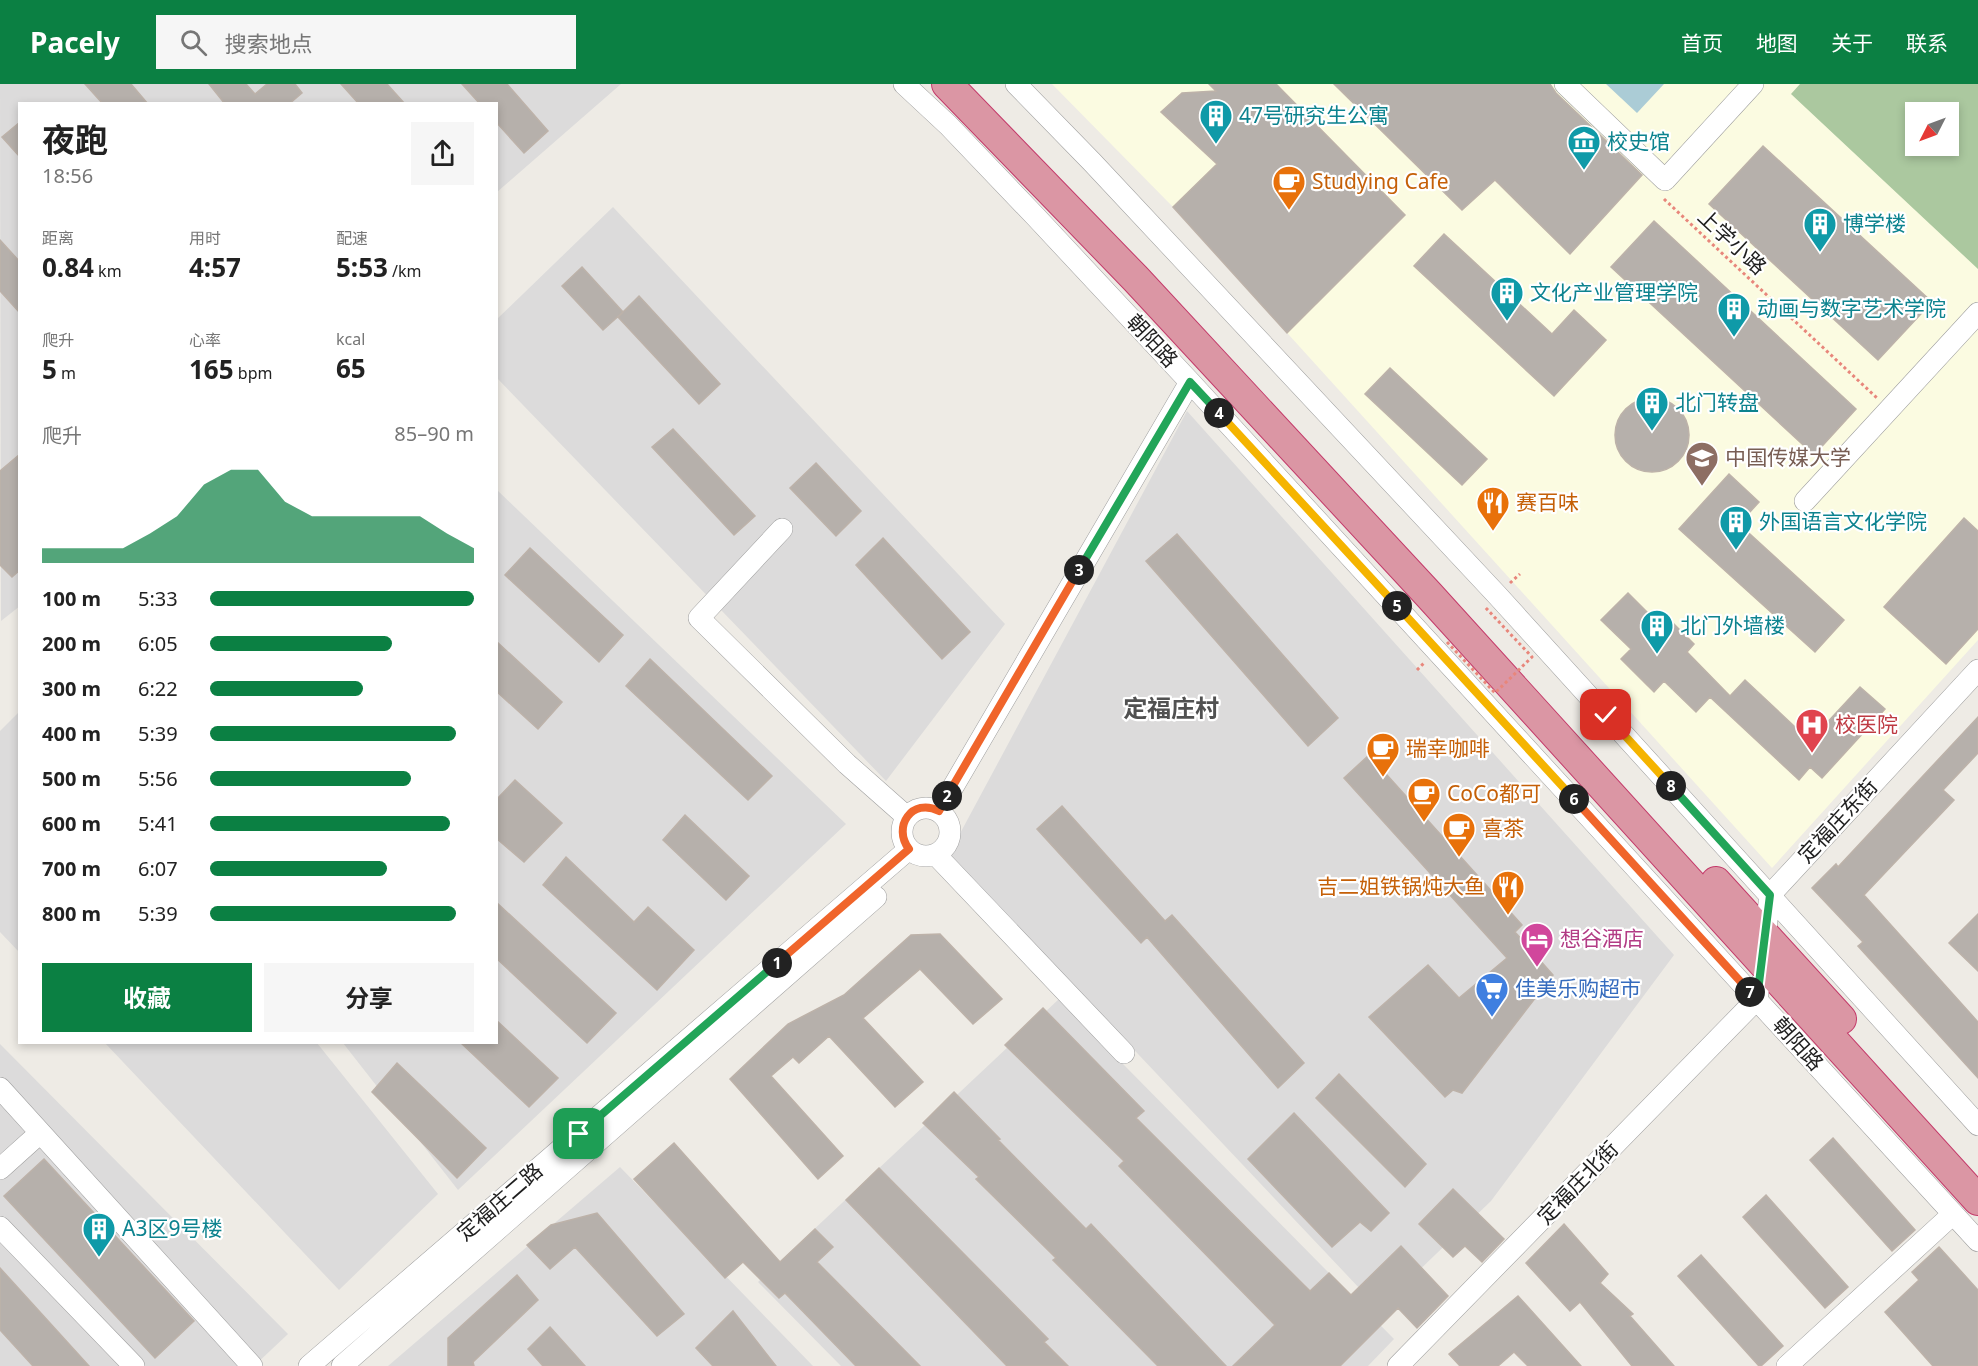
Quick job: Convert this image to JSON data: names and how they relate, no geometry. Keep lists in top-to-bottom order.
{
  "streets": {
    "highway": ["朝阳路"],
    "street": ["定福庄东街", "定福庄北街", "定福庄二路"],
    "path": ["上学小路"]
  },
  "crossings": [
    ["朝阳路", "定福庄北街"]
  ],
  "districts": ["定福庄村"],
  "places": {
    "building": [
      "47号研究生公寓",
      "博学楼",
      "文化产业管理学院",
      "动画与数字艺术学院",
      "北门转盘",
      "外国语言文化学院",
      "北门外墙楼",
      "A3区9号楼"
    ],
    "museum": ["校史馆"],
    "cafe": [
      "Studying Cafe",
      "瑞幸咖啡",
      "CoCo都可",
      "喜茶"
    ],
    "school or university": ["中国传媒大学"],
    "restaurant": ["赛百味", "吉二姐铁锅炖大鱼"],
    "hospital": ["校医院"],
    "hotel": ["想谷酒店"],
    "supermarket": ["佳美乐购超市"]
  },
  "north": "bottom left",
  "page": {
    "header": "Pacely",
    "search": "搜索地点",
    "nav": [
      "首页",
      "地图",
      "关于",
      "联系"
    ],
    "heading": ["夜跑", "18:56"],
    "stats": [
      ["距离", "0.84 km"],
      ["用时", "4:57"],
      ["配速", "5:53 /km"],
      ["爬升", "5 m"],
      ["心率", "165 bpm"],
      ["kcal", "65"]
    ],
    "pins": [
      "4",
      "3",
      "5",
      "8",
      "2",
      "6",
      "1",
      "7"
    ],
    "chart": ["爬升", "85–90 m"],
    "list": [
      {
        "name": "100 m",
        "note": "5:33"
      },
      {
        "name": "200 m",
        "note": "6:05"
      },
      {
        "name": "300 m",
        "note": "6:22"
      },
      {
        "name": "400 m",
        "note": "5:39"
      },
      {
        "name": "500 m",
        "note": "5:56"
      },
      {
        "name": "600 m",
        "note": "5:41"
      },
      {
        "name": "700 m",
        "note": "6:07"
      },
      {
        "name": "800 m",
        "note": "5:39"
      }
    ],
    "buttons": ["收藏", "分享"]
  }
}
